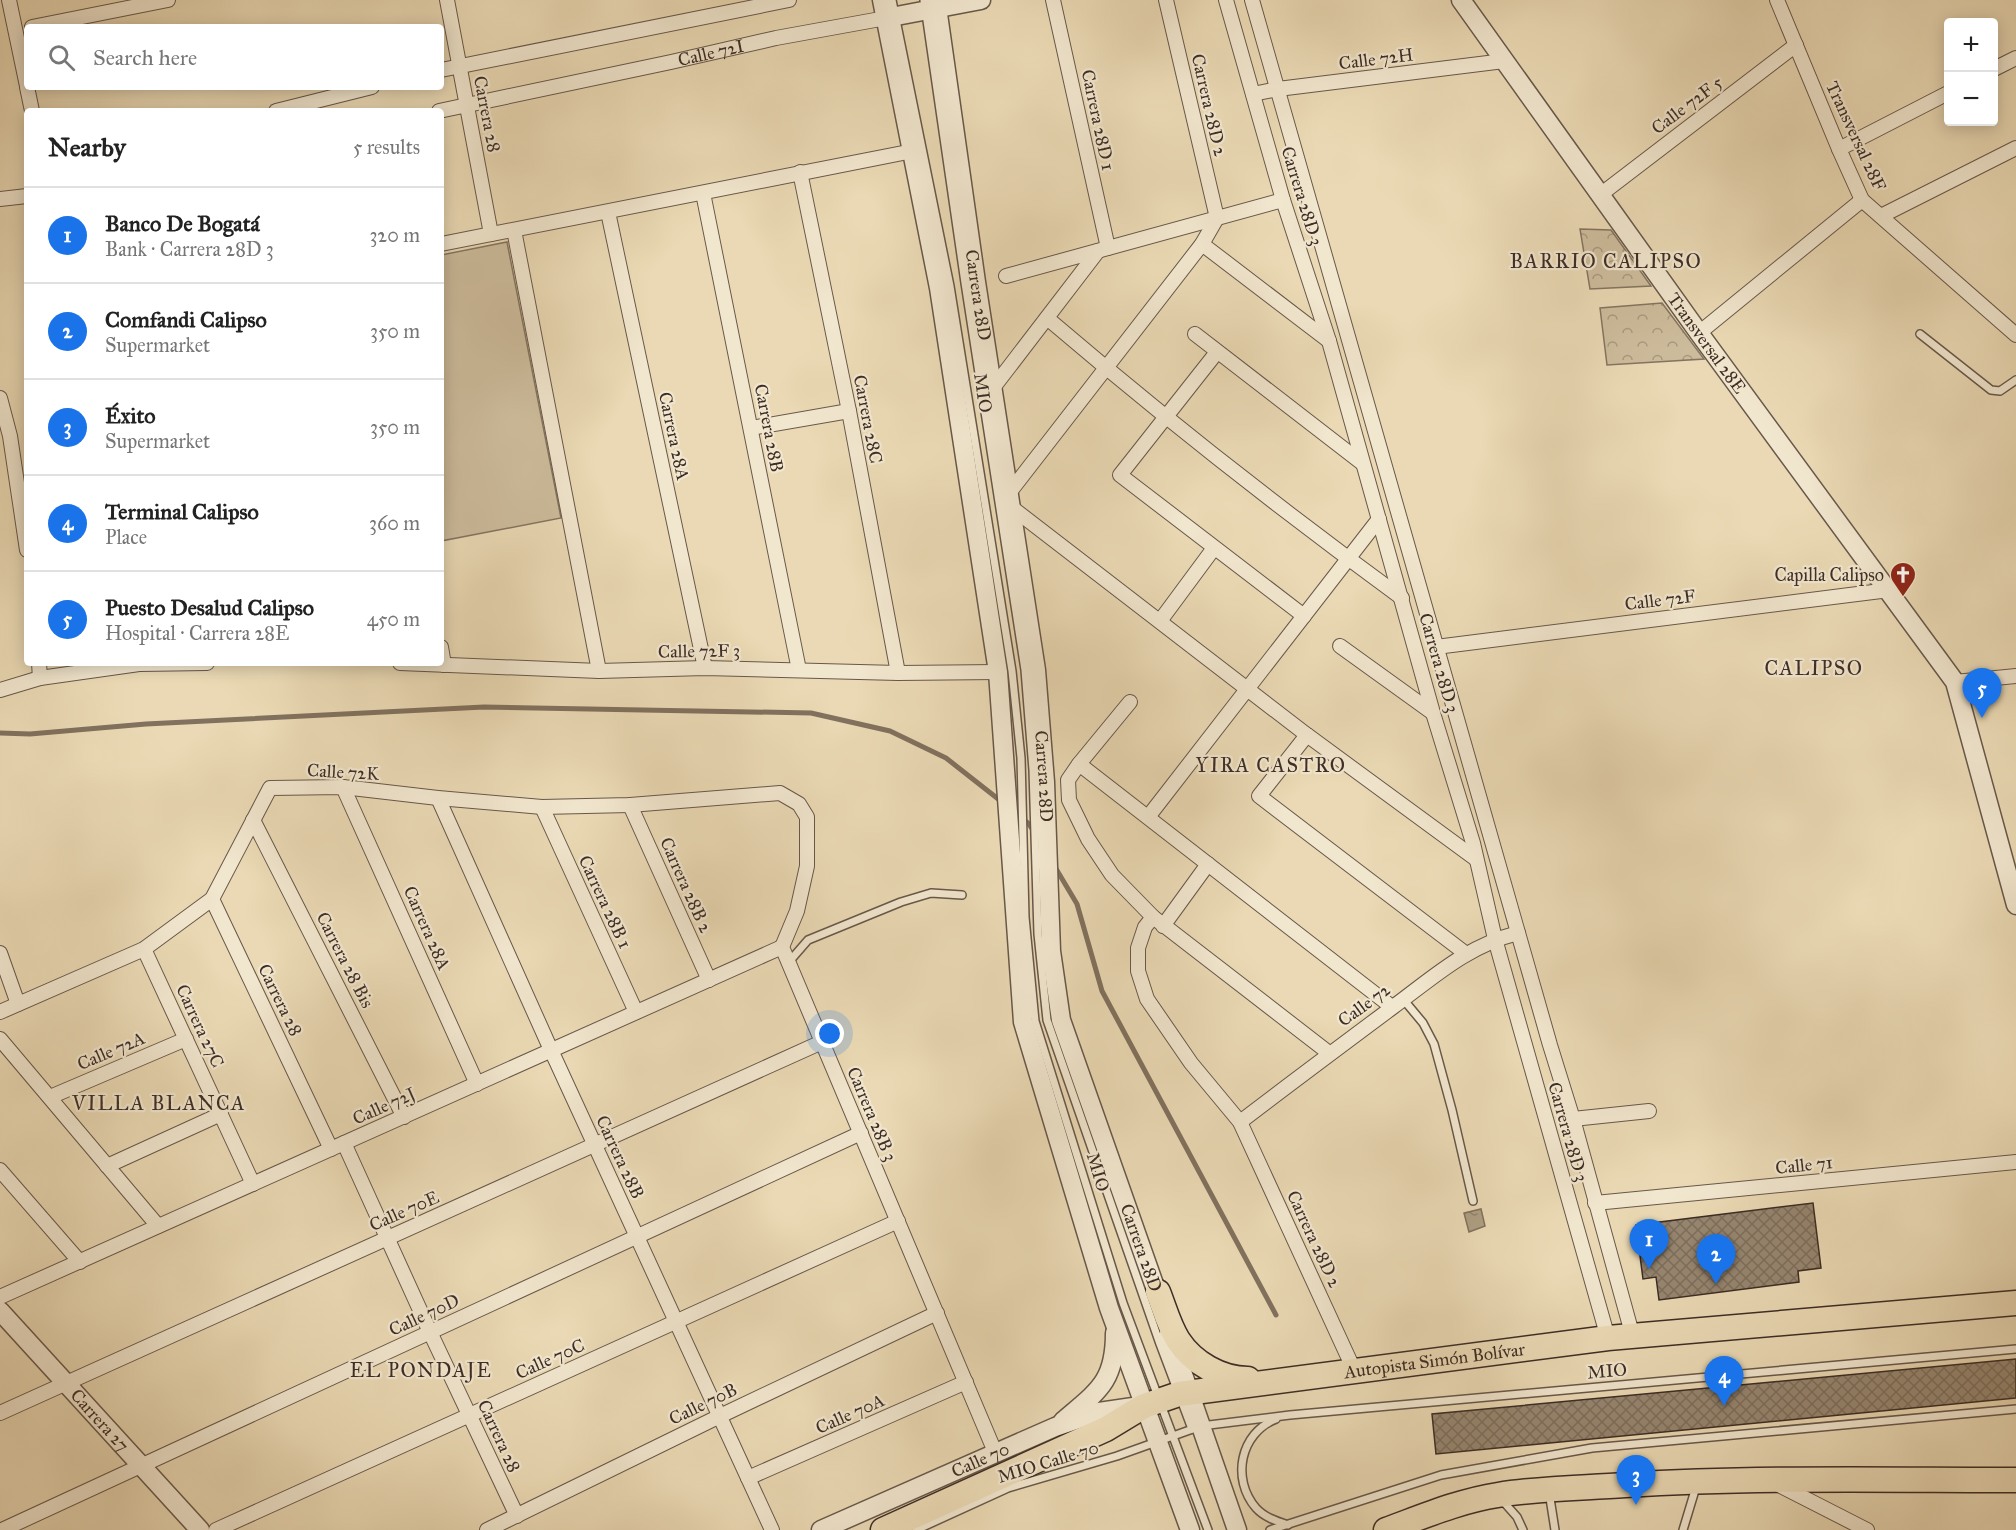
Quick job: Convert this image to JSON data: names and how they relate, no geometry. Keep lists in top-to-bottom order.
{
  "streets": {
    "highway": ["Autopista Simón Bolívar"],
    "street": [
      "Calle 72I",
      "Calle 72H",
      "Carrera 28D 2",
      "Calle 72F 5",
      "Carrera 28",
      "Carrera 28D 1",
      "Transversal 28F",
      "Carrera 28D 3",
      "Carrera 28D",
      "Transversal 28E",
      "Carrera 28C",
      "Carrera 28B",
      "Carrera 28A",
      "Calle 72F",
      "Calle 72F 3",
      "Calle 72K",
      "Carrera 28B 2",
      "Carrera 28B 1",
      "Carrera 28 Bis",
      "Calle 72",
      "Carrera 27C",
      "Calle 72A",
      "Calle 72J",
      "Carrera 28B 3",
      "Calle 71",
      "Calle 70E",
      "Calle 70D",
      "Calle 70C",
      "Calle 70B",
      "Calle 70A",
      "Carrera 27",
      "Calle 70"
    ],
    "lane": ["MIO", "MIO Calle 70"]
  },
  "crossings": [
    ["Calle 72I", "Carrera 28"],
    ["Calle 72I", "Carrera 28D"],
    ["Calle 72I", "MIO"],
    ["Calle 72H", "Carrera 28D 3"],
    ["Calle 72H", "Transversal 28E"],
    ["Carrera 28D 2", "Calle 72"],
    ["Carrera 28D 2", "Autopista Simón Bolívar"],
    ["Calle 72F 5", "Transversal 28F"],
    ["Calle 72F 5", "Transversal 28E"],
    ["Carrera 28", "Calle 72K"],
    ["Carrera 28", "Calle 72J"],
    ["Carrera 28", "Calle 70E"],
    ["Carrera 28", "Calle 70D"],
    ["Carrera 28", "Calle 70C"],
    ["Carrera 28", "Calle 70B"],
    ["Carrera 28D 3", "Calle 72F"],
    ["Carrera 28D 3", "Calle 72"],
    ["Carrera 28D 3", "Calle 71"],
    ["Carrera 28D 3", "Autopista Simón Bolívar"],
    ["Carrera 28D", "MIO"],
    ["Carrera 28D", "Calle 72F 3"],
    ["Carrera 28D", "Autopista Simón Bolívar"],
    ["Carrera 28D", "Calle 70"],
    ["Carrera 28D", "MIO Calle 70"],
    ["Transversal 28E", "Calle 72F"],
    ["MIO", "Autopista Simón Bolívar"],
    ["MIO", "Calle 70"],
    ["MIO", "MIO Calle 70"],
    ["Carrera 28C", "Calle 72F 3"],
    ["Carrera 28B", "Calle 72F 3"],
    ["Carrera 28B", "Calle 72K"],
    ["Carrera 28B", "Calle 72J"],
    ["Carrera 28B", "Calle 70E"],
    ["Carrera 28B", "Calle 70D"],
    ["Carrera 28B", "Calle 70C"],
    ["Carrera 28B", "Calle 70B"],
    ["Carrera 28B", "Calle 70A"],
    ["Carrera 28A", "Calle 72F 3"],
    ["Carrera 28A", "Calle 72K"],
    ["Carrera 28A", "Calle 72J"],
    ["Calle 72K", "Carrera 28B 2"],
    ["Calle 72K", "Carrera 28B 1"],
    ["Calle 72K", "Carrera 28 Bis"],
    ["Calle 72K", "Carrera 27C"],
    ["Calle 72K", "Calle 72J"],
    ["Calle 72K", "Carrera 28B 3"],
    ["Carrera 28B 2", "Calle 72J"],
    ["Carrera 28B 1", "Calle 72J"],
    ["Carrera 28 Bis", "Calle 72J"],
    ["Carrera 27C", "Calle 72A"],
    ["Carrera 27C", "Calle 72J"],
    ["Calle 72J", "Carrera 28B 3"],
    ["Carrera 28B 3", "Calle 70E"],
    ["Carrera 28B 3", "Calle 70D"],
    ["Carrera 28B 3", "Calle 70C"],
    ["Carrera 28B 3", "Calle 70B"],
    ["Carrera 28B 3", "Calle 70A"],
    ["Carrera 28B 3", "Calle 70"],
    ["Calle 70E", "Carrera 27"],
    ["Calle 70D", "Carrera 27"],
    ["Autopista Simón Bolívar", "Calle 70"]
  ],
  "districts": [
    "BARRIO CALIPSO",
    "CALIPSO",
    "YIRA CASTRO",
    "VILLA BLANCA",
    "EL PONDAJE"
  ],
  "places": {
    "church": ["Capilla Calipso"]
  },
  "page": {
    "map_buttons": ["+", "−"],
    "search": "Search here",
    "heading": ["Nearby", "5 results"],
    "list": [
      {
        "mark": "1",
        "name": "Banco De Bogatá",
        "note": "Bank · Carrera 28D 3",
        "value": "320 m"
      },
      {
        "mark": "2",
        "name": "Comfandi Calipso",
        "note": "Supermarket",
        "value": "350 m"
      },
      {
        "mark": "3",
        "name": "Éxito",
        "note": "Supermarket",
        "value": "350 m"
      },
      {
        "mark": "4",
        "name": "Terminal Calipso",
        "note": "Place",
        "value": "360 m"
      },
      {
        "mark": "5",
        "name": "Puesto Desalud Calipso",
        "note": "Hospital · Carrera 28E",
        "value": "450 m"
      }
    ],
    "pins": [
      "5",
      "1",
      "2",
      "4",
      "3"
    ]
  }
}
